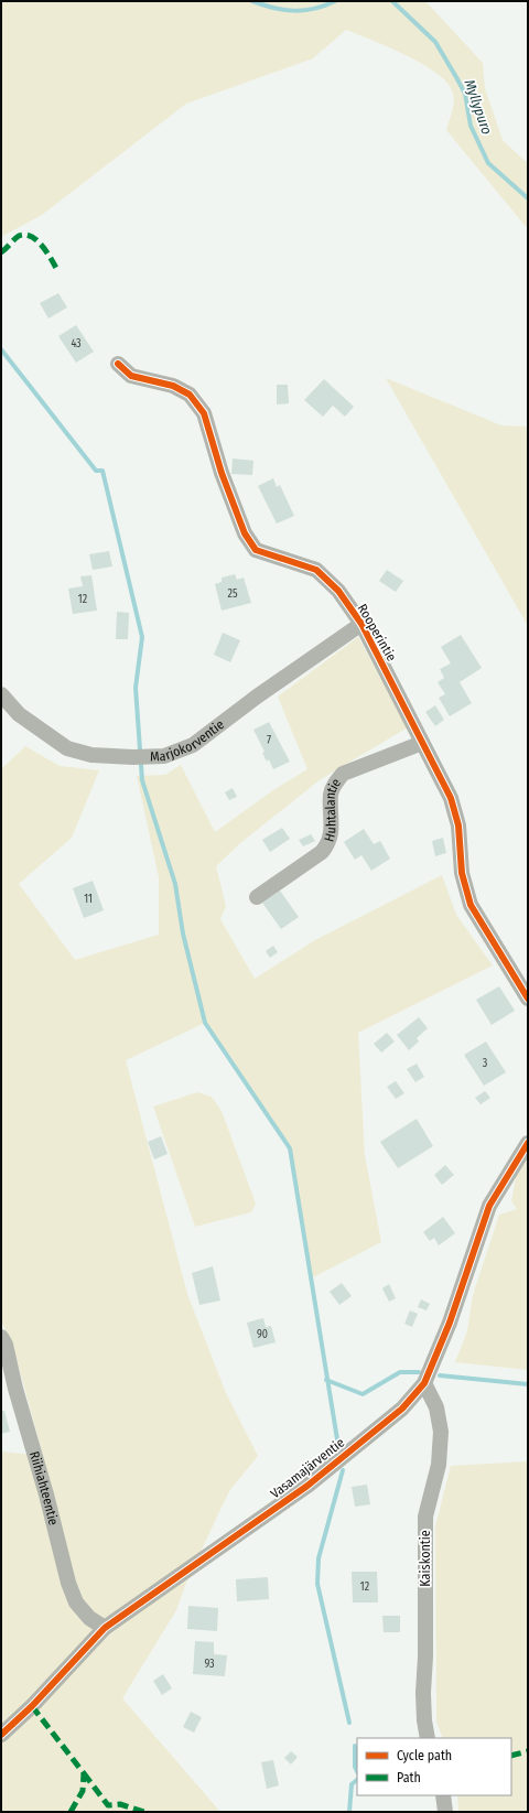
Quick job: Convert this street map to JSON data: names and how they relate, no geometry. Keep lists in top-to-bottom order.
{
  "streets": {
    "street": [
      "Rooperintie",
      "Marjokorventie",
      "Huhtalantie",
      "Vasamajärventie",
      "Riihiahteentie",
      "Kaiskontie"
    ]
  },
  "crossings": [
    ["Rooperintie", "Marjokorventie"],
    ["Rooperintie", "Huhtalantie"],
    ["Vasamajärventie", "Riihiahteentie"],
    ["Vasamajärventie", "Kaiskontie"]
  ],
  "water": ["Myllypuro"],
  "house_numbers": [
    "43",
    "25",
    "12",
    "7",
    "11",
    "3",
    "90",
    "12",
    "93"
  ],
  "legend": ["Cycle path", "Path"]
}
